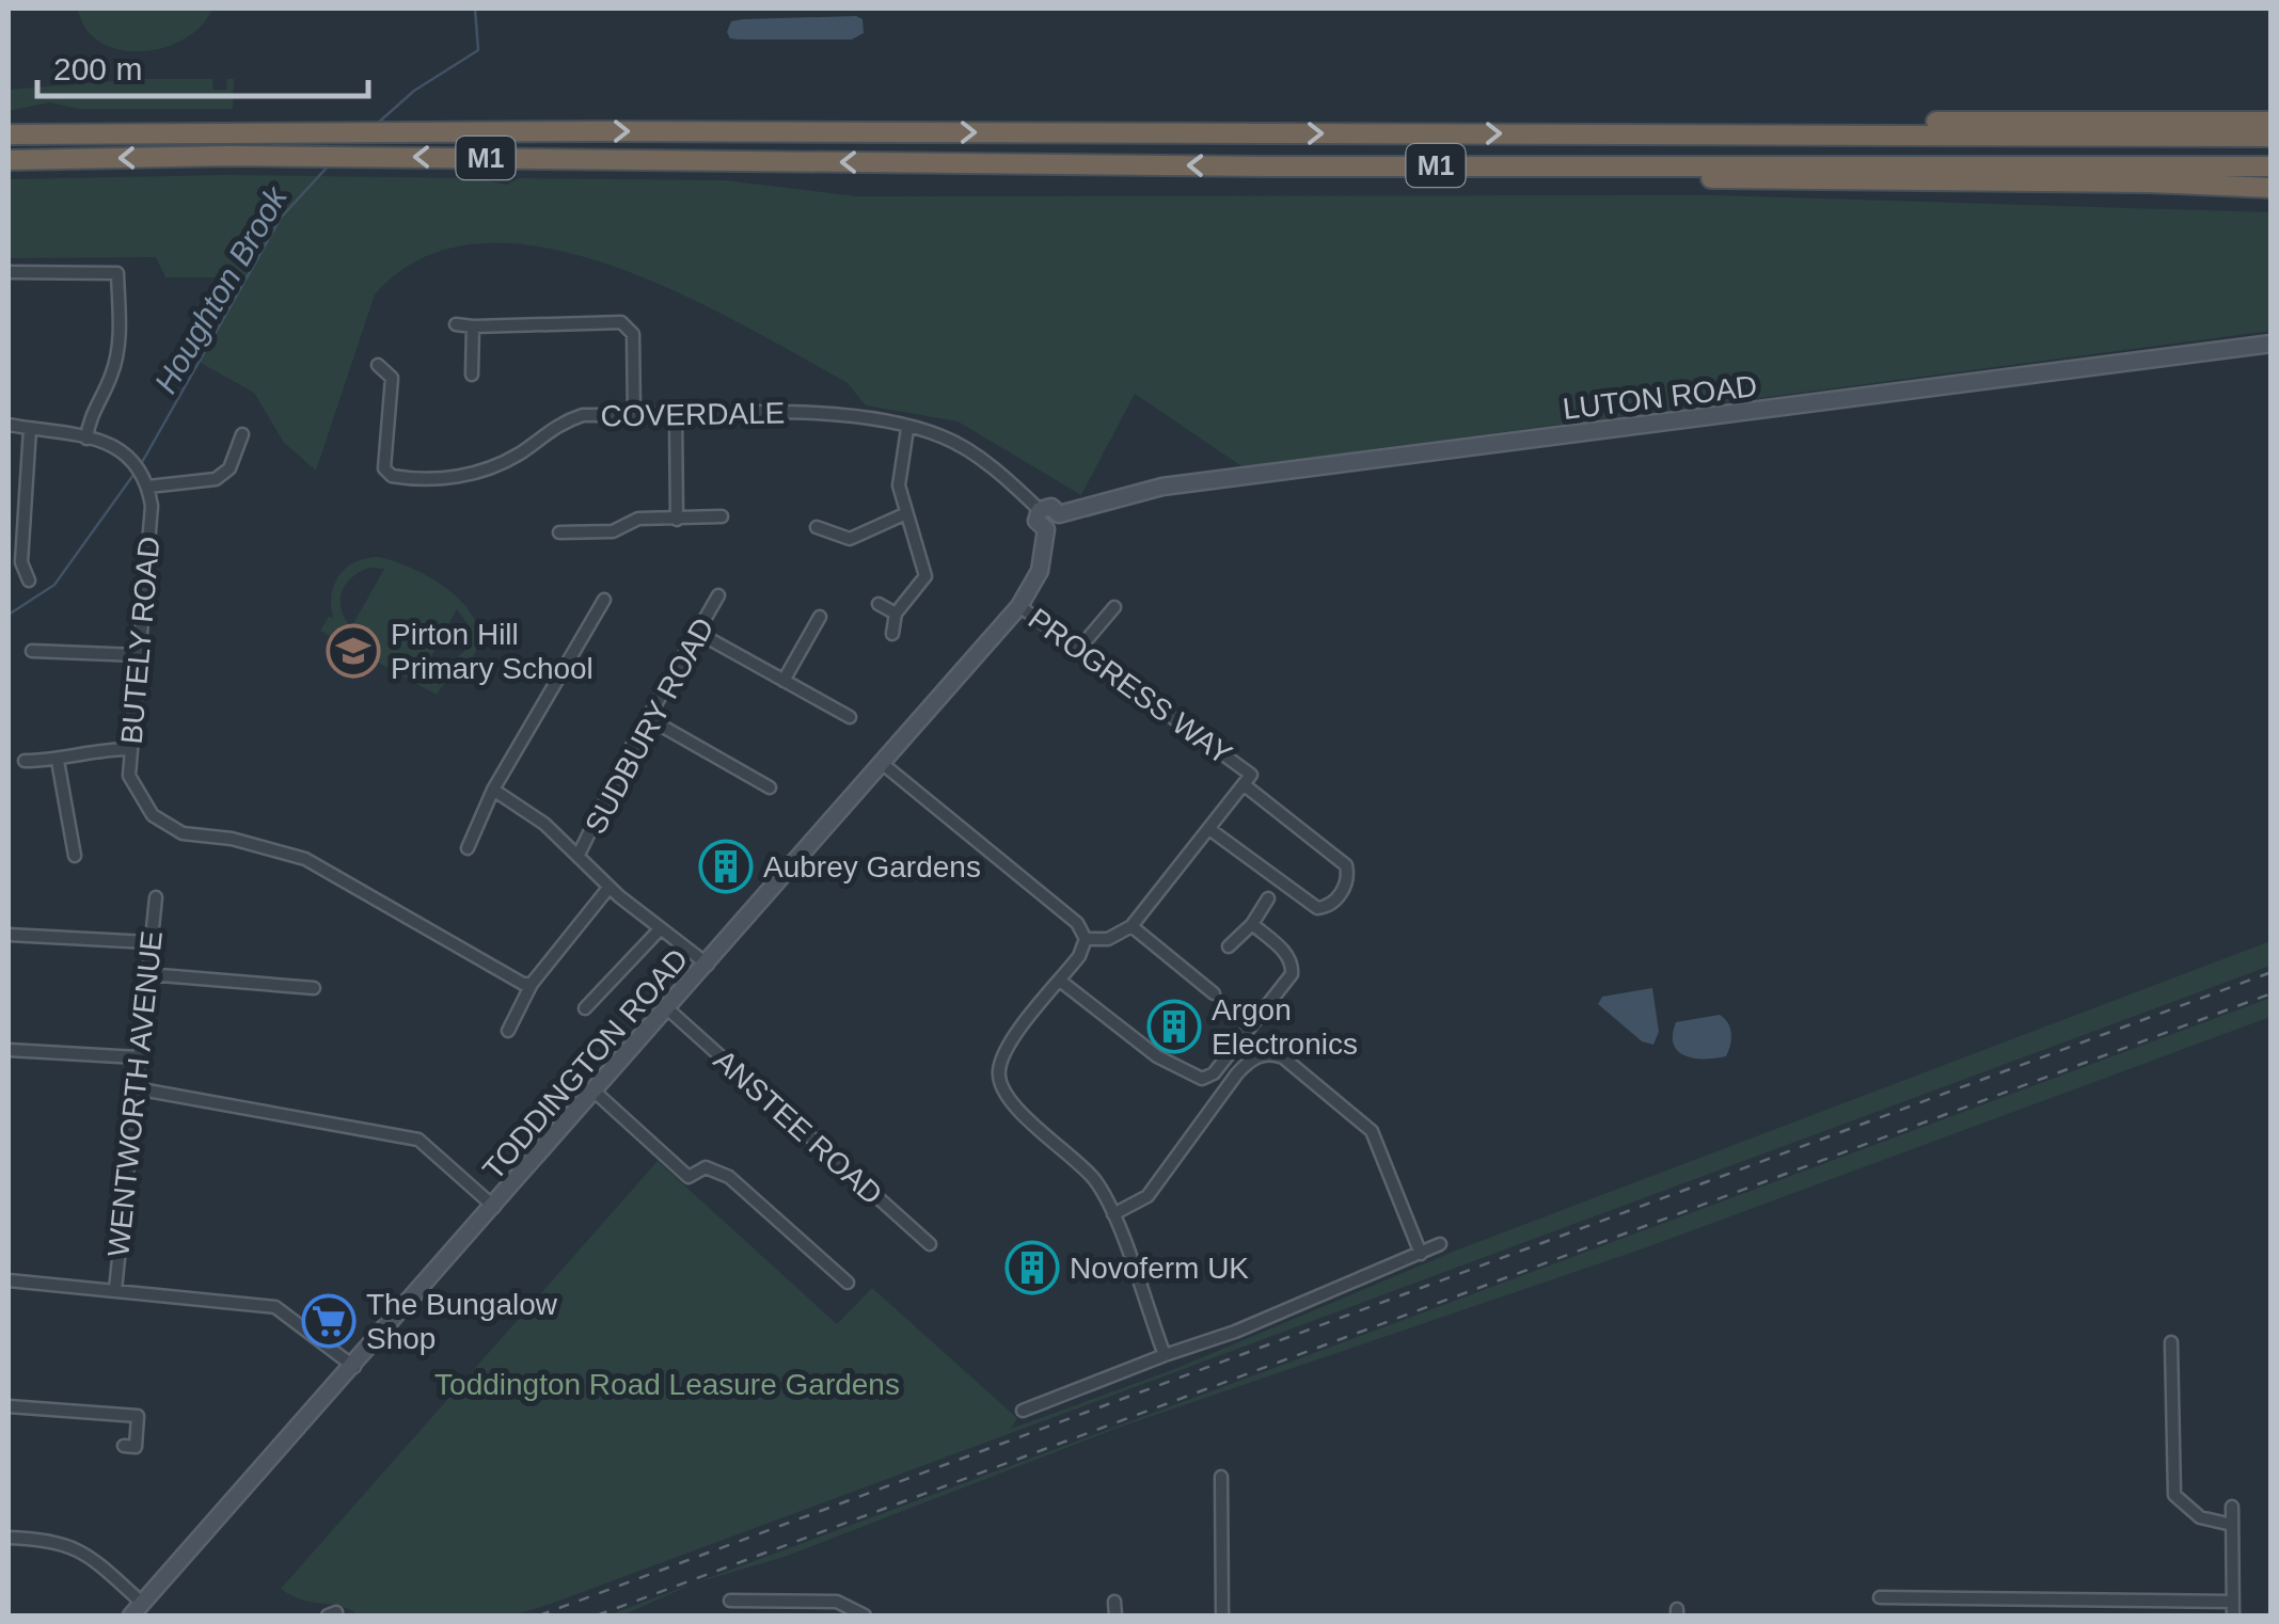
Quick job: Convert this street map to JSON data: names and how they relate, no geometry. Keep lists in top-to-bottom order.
{
  "streets": {
    "highway": ["M1"],
    "main road": ["LUTON ROAD", "TODDINGTON ROAD"],
    "street": [
      "COVERDALE",
      "BUTELY ROAD",
      "PROGRESS WAY",
      "SUDBURY ROAD",
      "WENTWORTH AVENUE",
      "ANSTEE ROAD"
    ]
  },
  "crossings": [
    ["LUTON ROAD", "COVERDALE"],
    ["LUTON ROAD", "TODDINGTON ROAD"],
    ["COVERDALE", "TODDINGTON ROAD"],
    ["PROGRESS WAY", "TODDINGTON ROAD"],
    ["TODDINGTON ROAD", "ANSTEE ROAD"]
  ],
  "water": ["Houghton Brook"],
  "parks": ["Toddington Road Leasure Gardens"],
  "places": {
    "school or university": ["Pirton Hill Primary School"],
    "building": ["Aubrey Gardens", "Argon Electronics", "Novoferm UK"],
    "supermarket": ["The Bungalow Shop"]
  },
  "scale_bar": "200 m"
}
